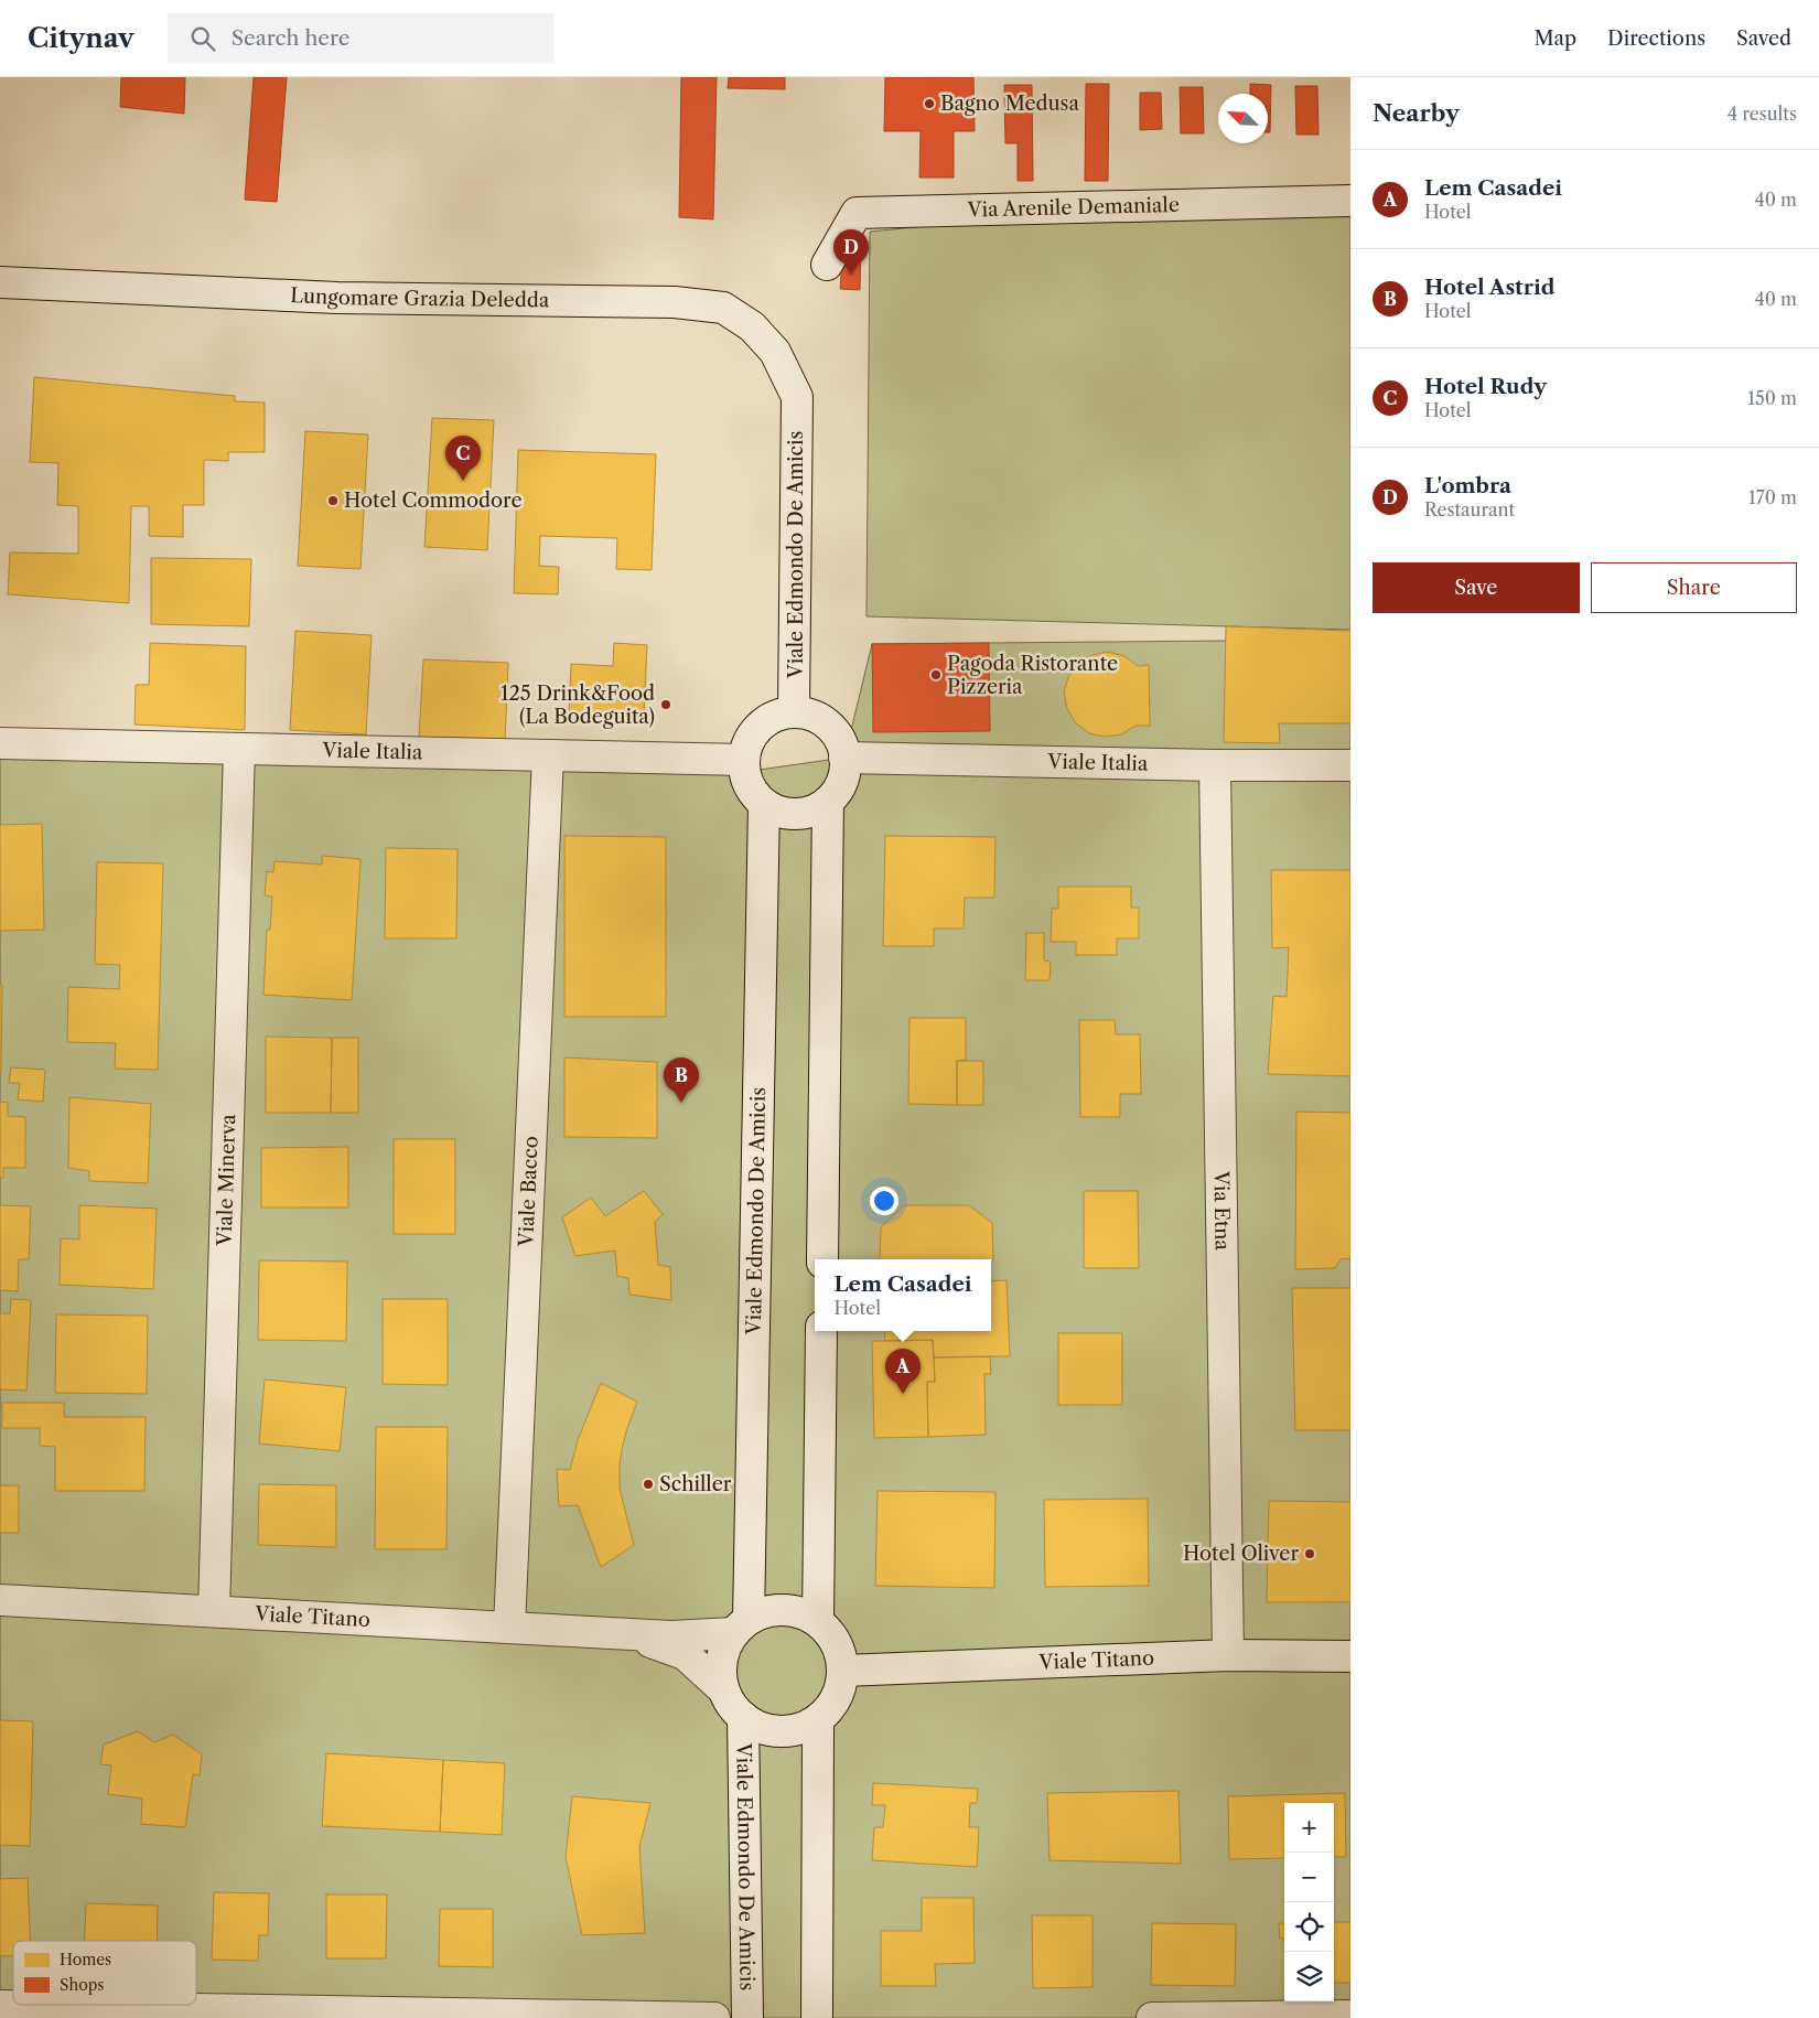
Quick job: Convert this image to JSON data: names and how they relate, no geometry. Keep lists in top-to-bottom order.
{
  "streets": {
    "street": [
      "Via Arenile Demaniale",
      "Lungomare Grazia Deledda",
      "Viale Edmondo De Amicis",
      "Viale Italia",
      "Viale Minerva",
      "Viale Bacco",
      "Via Etna",
      "Viale Titano"
    ]
  },
  "crossings": [
    ["Lungomare Grazia Deledda", "Viale Edmondo De Amicis"],
    ["Viale Edmondo De Amicis", "Viale Italia"],
    ["Viale Edmondo De Amicis", "Viale Titano"],
    ["Viale Italia", "Viale Minerva"],
    ["Viale Italia", "Viale Bacco"],
    ["Viale Italia", "Via Etna"],
    ["Viale Minerva", "Viale Titano"],
    ["Viale Bacco", "Viale Titano"],
    ["Via Etna", "Viale Titano"]
  ],
  "places": [
    "Bagno Medusa",
    "Hotel Commodore",
    "Pagoda Ristorante Pizzeria",
    "125 Drink&Food (La Bodeguita)",
    "Schiller",
    "Hotel Oliver"
  ],
  "legend": ["Homes", "Shops"],
  "north": "top left",
  "page": {
    "header": "Citynav",
    "search": "Search here",
    "nav": ["Map", "Directions", "Saved"],
    "heading": ["Nearby", "4 results"],
    "list": [
      {
        "mark": "A",
        "name": "Lem Casadei",
        "note": "Hotel",
        "value": "40 m"
      },
      {
        "mark": "B",
        "name": "Hotel Astrid",
        "note": "Hotel",
        "value": "40 m"
      },
      {
        "mark": "C",
        "name": "Hotel Rudy",
        "note": "Hotel",
        "value": "150 m"
      },
      {
        "mark": "D",
        "name": "L'ombra",
        "note": "Restaurant",
        "value": "170 m"
      }
    ],
    "pins": [
      "D",
      "C",
      "B",
      "A"
    ],
    "buttons": ["Save", "Share"],
    "popup": ["Lem Casadei", "Hotel"],
    "map_buttons": ["+", "−"]
  }
}
